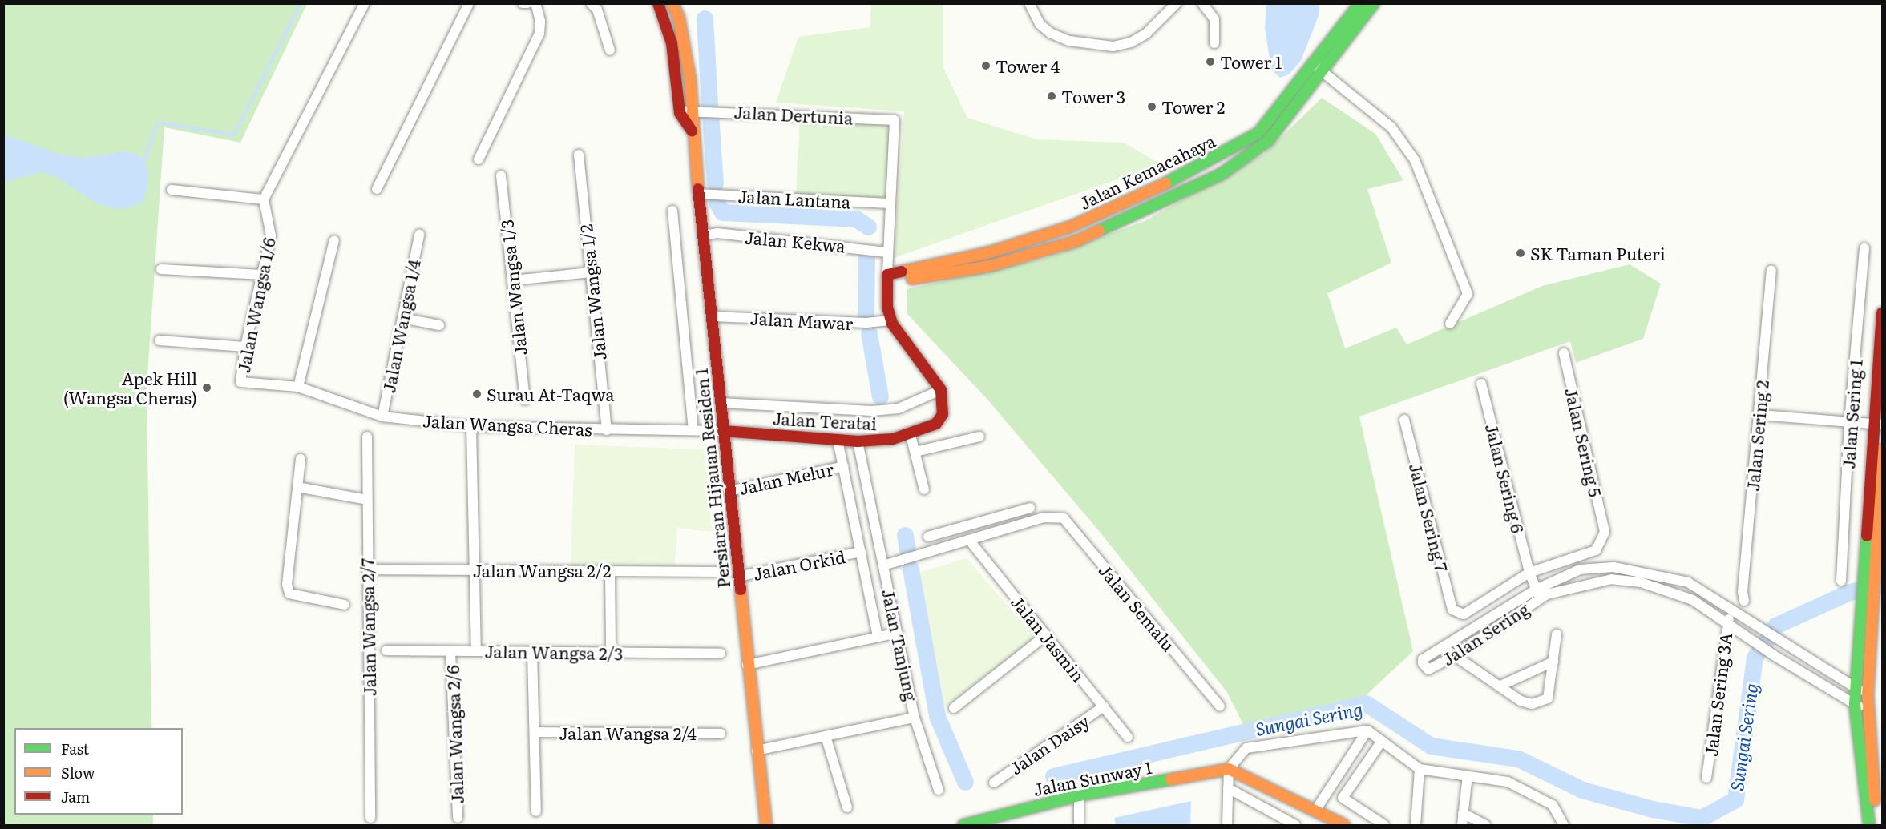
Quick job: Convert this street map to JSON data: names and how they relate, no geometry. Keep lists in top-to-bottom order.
{
  "streets": {
    "street": [
      "Jalan Dertunia",
      "Jalan Kemacahaya",
      "Jalan Lantana",
      "Jalan Kekwa",
      "Jalan Wangsa 1/3",
      "Jalan Wangsa 1/2",
      "Jalan Wangsa 1/6",
      "Jalan Mawar",
      "Jalan Wangsa 1/4",
      "Jalan Sering 1",
      "Jalan Teratai",
      "Jalan Wangsa Cheras",
      "Jalan Sering 2",
      "Jalan Sering 5",
      "Persiaran Hijauan Residen 1",
      "Jalan Melur",
      "Jalan Sering 6",
      "Jalan Sering 7",
      "Jalan Orkid",
      "Jalan Wangsa 2/2",
      "Jalan Semalu",
      "Jalan Wangsa 2/7",
      "Jalan Sering",
      "Jalan Jasmin",
      "Jalan Tanjung",
      "Jalan Wangsa 2/3",
      "Jalan Sering 3A",
      "Jalan Wangsa 2/4",
      "Jalan Wangsa 2/6",
      "Jalan Daisy",
      "Jalan Sunway 1"
    ]
  },
  "crossings": [
    ["Jalan Dertunia", "Jalan Lantana"],
    ["Jalan Dertunia", "Persiaran Hijauan Residen 1"],
    ["Jalan Lantana", "Persiaran Hijauan Residen 1"],
    ["Jalan Kekwa", "Persiaran Hijauan Residen 1"],
    ["Jalan Wangsa 1/2", "Jalan Wangsa Cheras"],
    ["Jalan Wangsa 1/6", "Jalan Wangsa Cheras"],
    ["Jalan Mawar", "Persiaran Hijauan Residen 1"],
    ["Jalan Wangsa 1/4", "Jalan Wangsa Cheras"],
    ["Jalan Teratai", "Jalan Wangsa Cheras"],
    ["Jalan Teratai", "Persiaran Hijauan Residen 1"],
    ["Jalan Teratai", "Jalan Tanjung"],
    ["Jalan Wangsa Cheras", "Persiaran Hijauan Residen 1"],
    ["Jalan Sering 5", "Jalan Sering 6"],
    ["Jalan Sering 5", "Jalan Sering 7"],
    ["Persiaran Hijauan Residen 1", "Jalan Melur"],
    ["Persiaran Hijauan Residen 1", "Jalan Orkid"],
    ["Persiaran Hijauan Residen 1", "Jalan Tanjung"],
    ["Jalan Sering 6", "Jalan Sering 7"],
    ["Jalan Sering 6", "Jalan Sering"],
    ["Jalan Wangsa 2/2", "Jalan Wangsa 2/7"],
    ["Jalan Semalu", "Jalan Jasmin"],
    ["Jalan Sering", "Jalan Sering 3A"],
    ["Jalan Jasmin", "Jalan Daisy"],
    ["Jalan Wangsa 2/3", "Jalan Wangsa 2/6"]
  ],
  "water": ["Sungai Sering"],
  "places": [
    "Tower 1",
    "Tower 4",
    "Tower 3",
    "Tower 2",
    "SK Taman Puteri",
    "Apek Hill (Wangsa Cheras)",
    "Surau At-Taqwa"
  ],
  "legend": ["Fast", "Slow", "Jam"]
}
